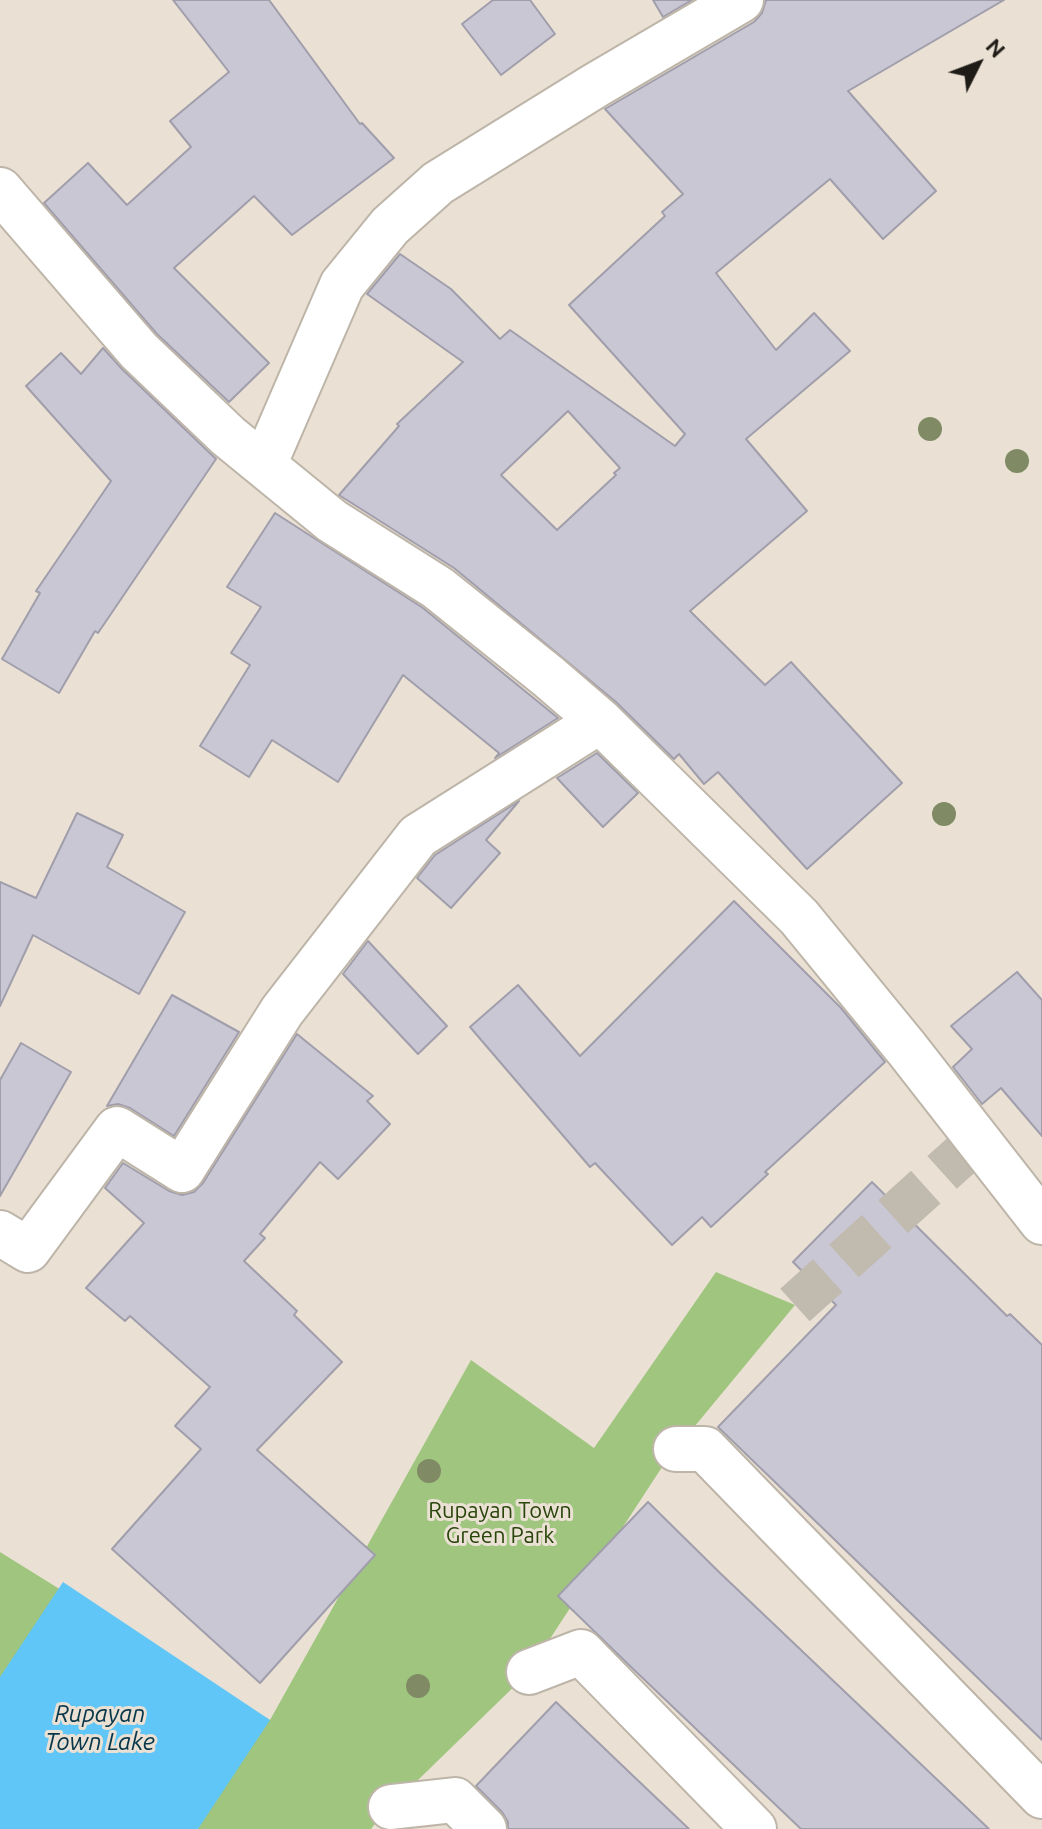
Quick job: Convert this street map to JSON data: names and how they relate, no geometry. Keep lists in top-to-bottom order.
{
  "water": ["Rupayan Town Lake"],
  "parks": ["Rupayan Town Green Park"],
  "north": "top right"
}
